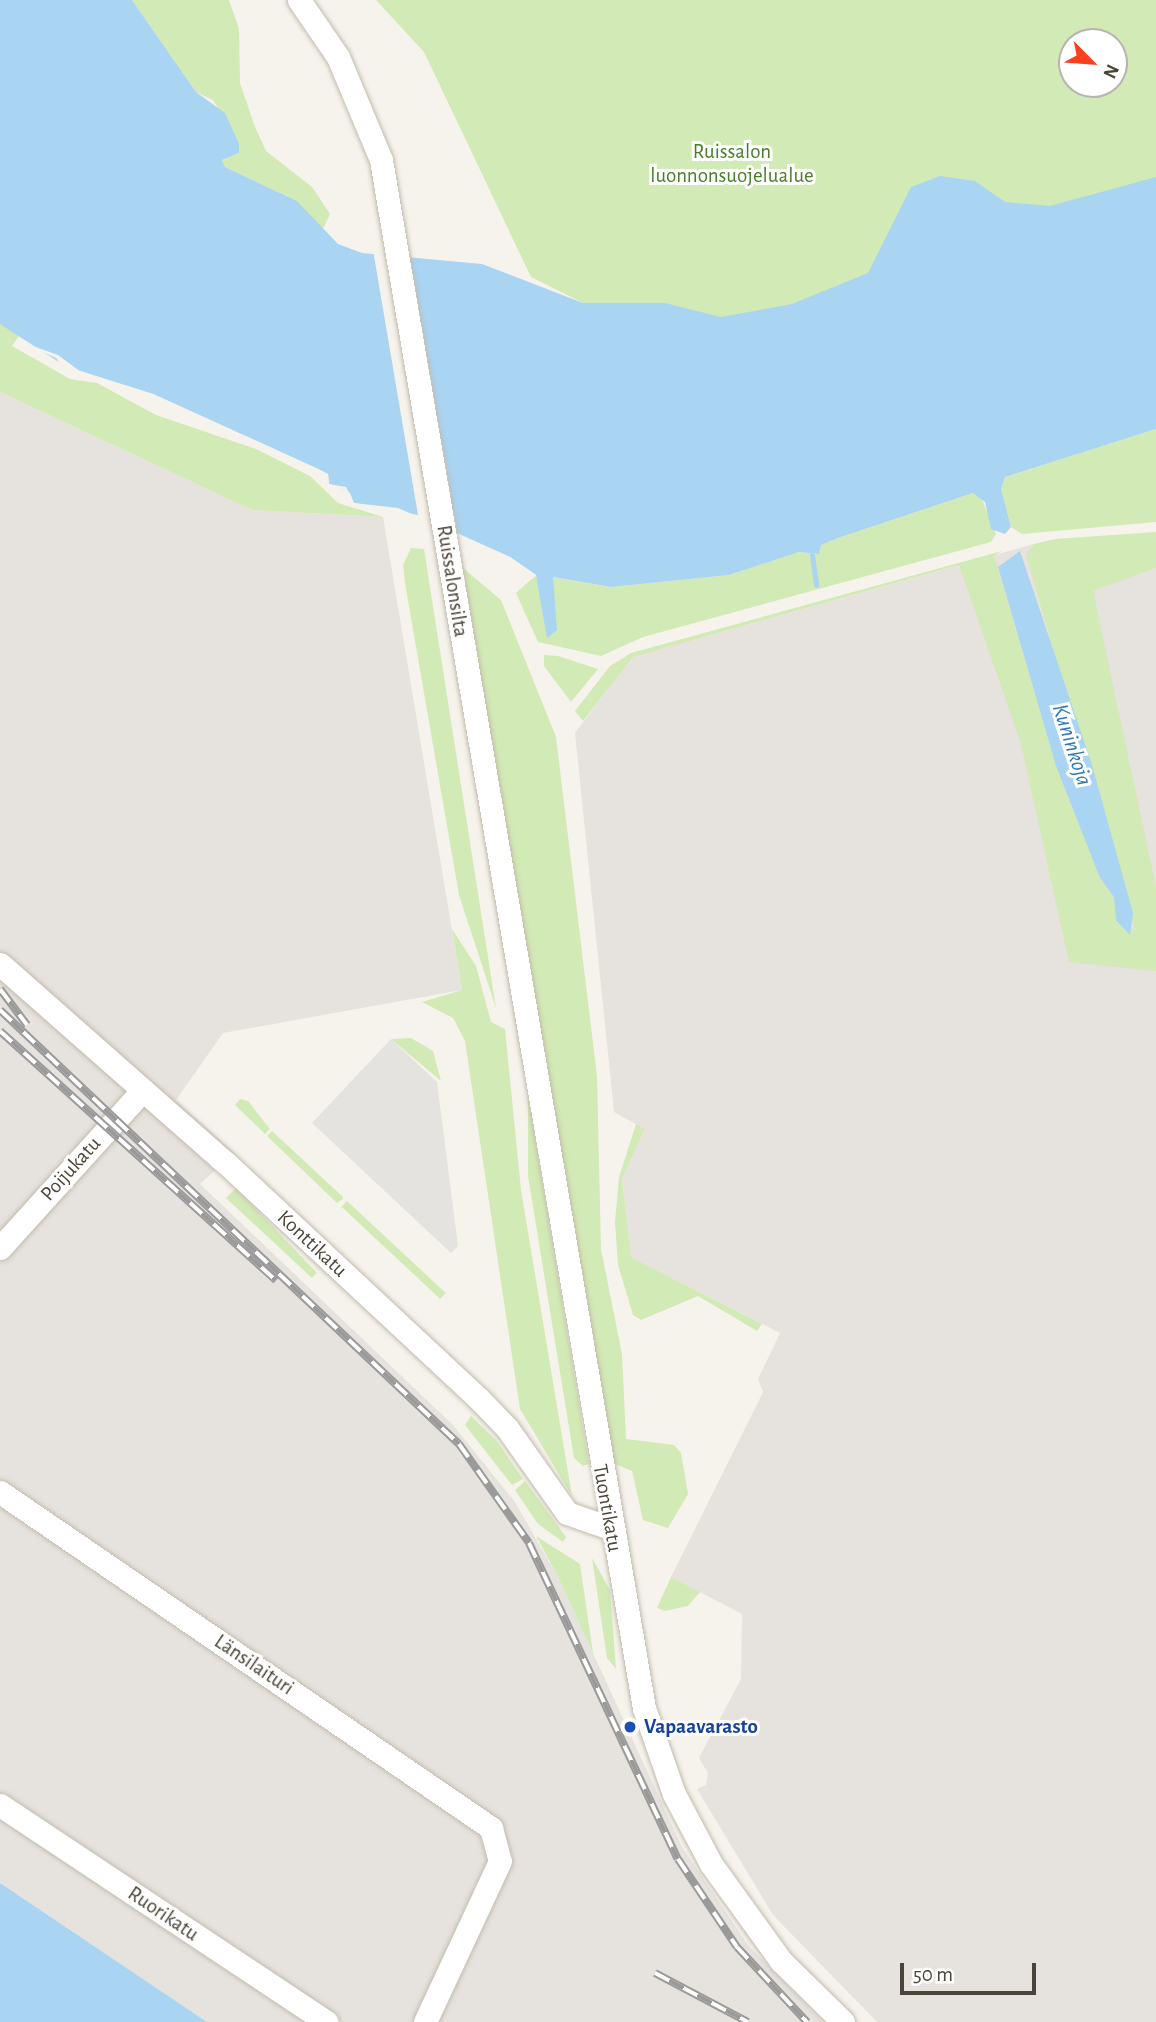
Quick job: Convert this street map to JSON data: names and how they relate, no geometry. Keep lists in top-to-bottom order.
{
  "streets": {
    "street": [
      "Ruissalonsilta",
      "Poijukatu",
      "Konttikatu",
      "Tuontikatu",
      "Länsilaituri",
      "Ruorikatu"
    ]
  },
  "crossings": [
    ["Ruissalonsilta", "Tuontikatu"],
    ["Poijukatu", "Konttikatu"],
    ["Konttikatu", "Tuontikatu"]
  ],
  "water": ["Kuninkoja"],
  "parks": ["Ruissalon luonnonsuojelualue"],
  "places": ["Vapaavarasto"],
  "scale_bar": "50 m",
  "north": "bottom right"
}
